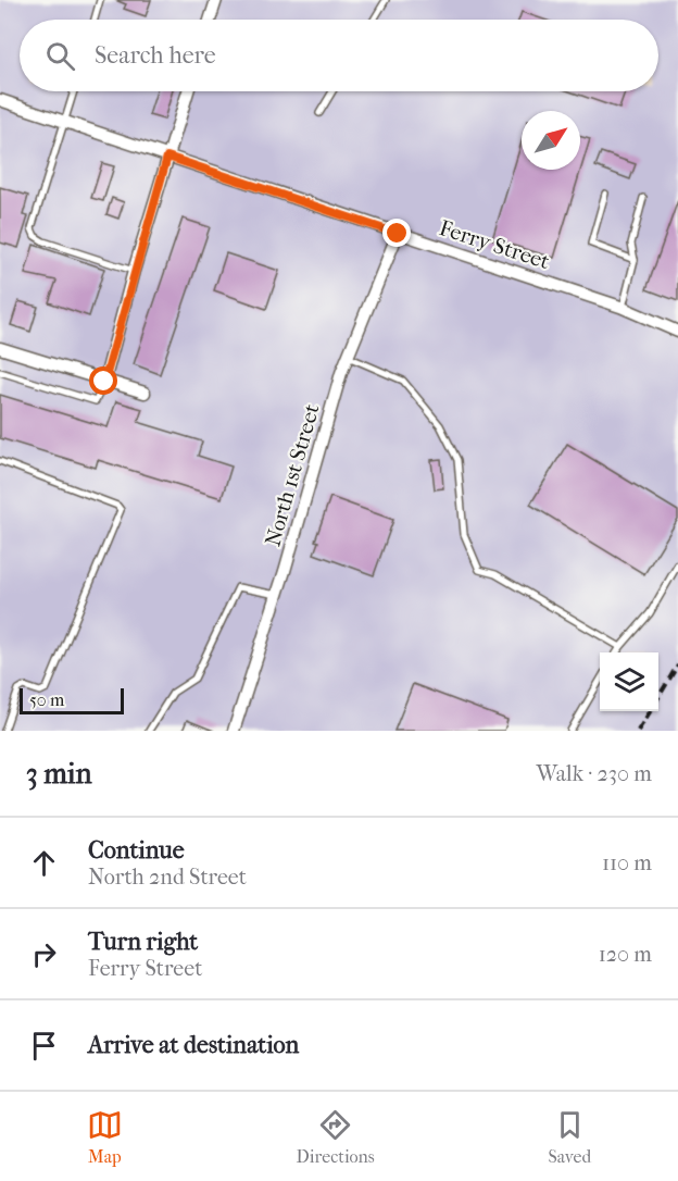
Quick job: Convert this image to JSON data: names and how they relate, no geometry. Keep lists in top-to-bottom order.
{
  "streets": {
    "street": ["Ferry Street", "North 1st Street"]
  },
  "crossings": [
    ["Ferry Street", "North 1st Street"]
  ],
  "scale_bar": "50 m",
  "north": "top right",
  "page": {
    "search": "Search here",
    "scale": "50 m",
    "heading": ["3 min", "Walk · 230 m"],
    "list": [
      ["Continue", "North 2nd Street", "110 m"],
      ["Turn right", "Ferry Street", "120 m"],
      "Arrive at destination"
    ],
    "nav": ["Map", "Directions", "Saved"]
  }
}
